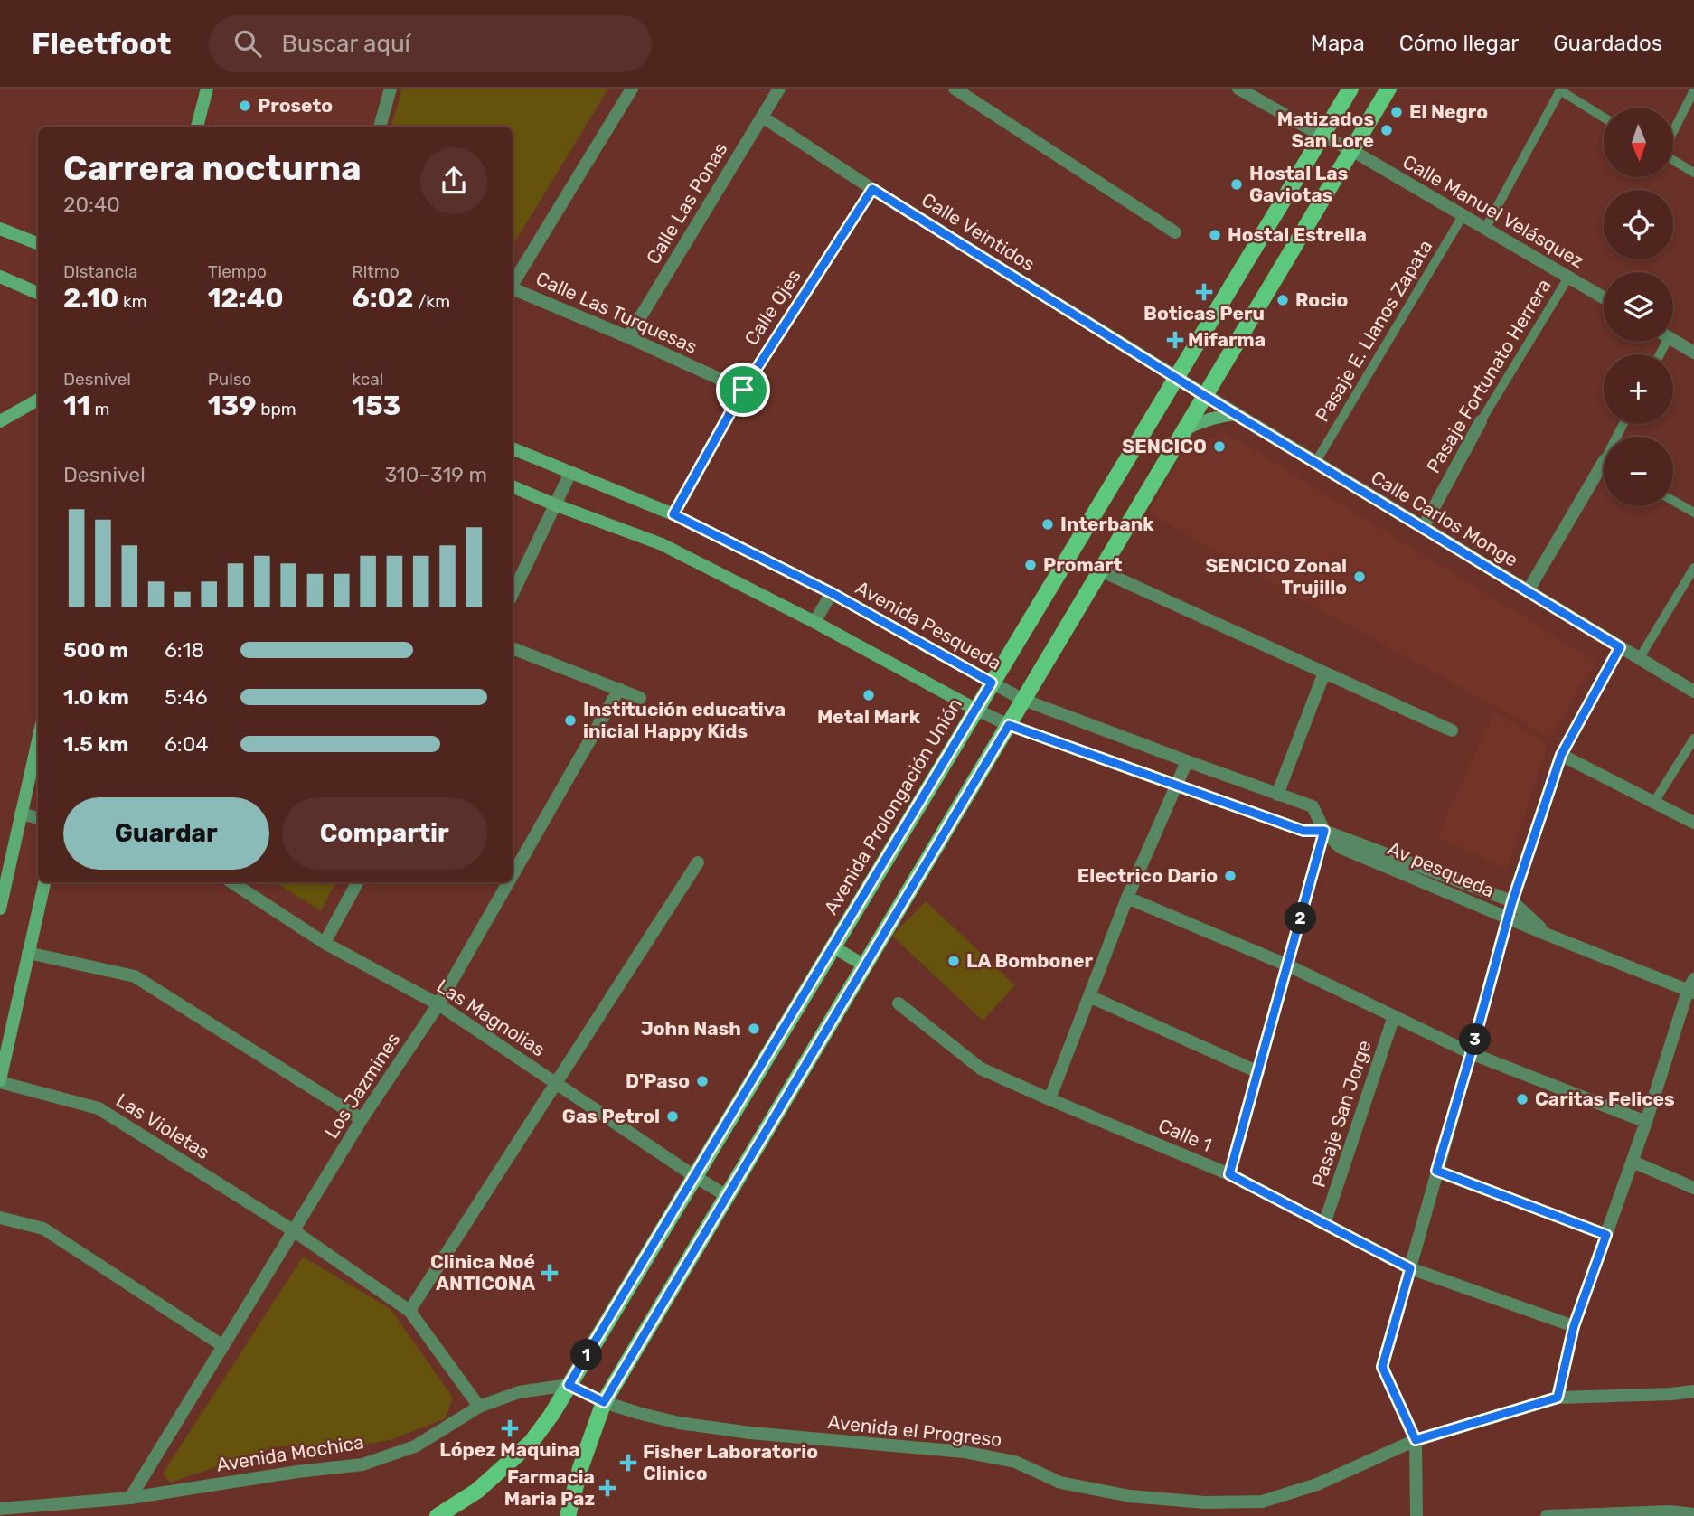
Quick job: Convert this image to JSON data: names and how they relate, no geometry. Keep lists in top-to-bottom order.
{
  "streets": {
    "main road": ["Avenida Pesqueda", "Avenida Prolongación Unión"],
    "street": [
      "Calle Las Ponas",
      "Calle Manuel Velásquez",
      "Calle Veintidos",
      "Calle Ojes",
      "Calle Las Turquesas",
      "Pasaje E. Llanos Zapata",
      "Pasaje Fortunato Herrera",
      "Calle Carlos Monge",
      "Av pesqueda",
      "Las Magnolias",
      "Los Jazmines",
      "Pasaje San Jorge",
      "Las Violetas",
      "Calle 1",
      "Avenida el Progreso",
      "Avenida Mochica"
    ]
  },
  "crossings": [
    ["Calle Las Ponas", "Calle Veintidos"],
    ["Calle Las Ponas", "Calle Las Turquesas"],
    ["Calle Manuel Velásquez", "Pasaje E. Llanos Zapata"],
    ["Calle Manuel Velásquez", "Pasaje Fortunato Herrera"],
    ["Calle Manuel Velásquez", "Avenida Prolongación Unión"],
    ["Calle Veintidos", "Calle Ojes"],
    ["Calle Veintidos", "Calle Carlos Monge"],
    ["Calle Veintidos", "Avenida Prolongación Unión"],
    ["Calle Ojes", "Calle Las Turquesas"],
    ["Calle Ojes", "Avenida Pesqueda"],
    ["Pasaje E. Llanos Zapata", "Calle Carlos Monge"],
    ["Pasaje Fortunato Herrera", "Calle Carlos Monge"],
    ["Calle Carlos Monge", "Avenida Prolongación Unión"],
    ["Avenida Pesqueda", "Avenida Prolongación Unión"],
    ["Avenida Pesqueda", "Av pesqueda"],
    ["Avenida Prolongación Unión", "Las Magnolias"],
    ["Avenida Prolongación Unión", "Avenida Mochica"],
    ["Las Magnolias", "Los Jazmines"],
    ["Los Jazmines", "Las Violetas"],
    ["Los Jazmines", "Avenida Mochica"],
    ["Pasaje San Jorge", "Calle 1"],
    ["Las Violetas", "Avenida Mochica"]
  ],
  "places": {
    "other": [
      "Proseto",
      "El Negro",
      "Matizados San Lore",
      "Hostal Las Gaviotas",
      "Hostal Estrella",
      "Rocio",
      "SENCICO",
      "Interbank",
      "Promart",
      "SENCICO Zonal Trujillo",
      "Metal Mark",
      "Institución educativa inicial Happy Kids",
      "Electrico Dario",
      "LA Bomboner",
      "John Nash",
      "D'Paso",
      "Caritas Felices",
      "Gas Petrol"
    ],
    "health": [
      "Boticas Peru",
      "Mifarma",
      "Clinica Noé ANTICONA",
      "López Maquina",
      "Fisher Laboratorio Clinico",
      "Farmacia Maria Paz"
    ]
  },
  "north": "bottom",
  "page": {
    "header": "Fleetfoot",
    "search": "Buscar aquí",
    "nav": ["Mapa", "Cómo llegar", "Guardados"],
    "map_buttons": ["+", "−"],
    "heading": ["Carrera nocturna", "20:40"],
    "stats": [
      ["Distancia", "2.10 km"],
      ["Tiempo", "12:40"],
      ["Ritmo", "6:02 /km"],
      ["Desnivel", "11 m"],
      ["Pulso", "139 bpm"],
      ["kcal", "153"]
    ],
    "chart": ["Desnivel", "310–319 m"],
    "list": [
      {
        "name": "500 m",
        "note": "6:18"
      },
      {
        "name": "1.0 km",
        "note": "5:46"
      },
      {
        "name": "1.5 km",
        "note": "6:04"
      }
    ],
    "buttons": ["Guardar", "Compartir"],
    "pins": ["2", "3", "1"]
  }
}
